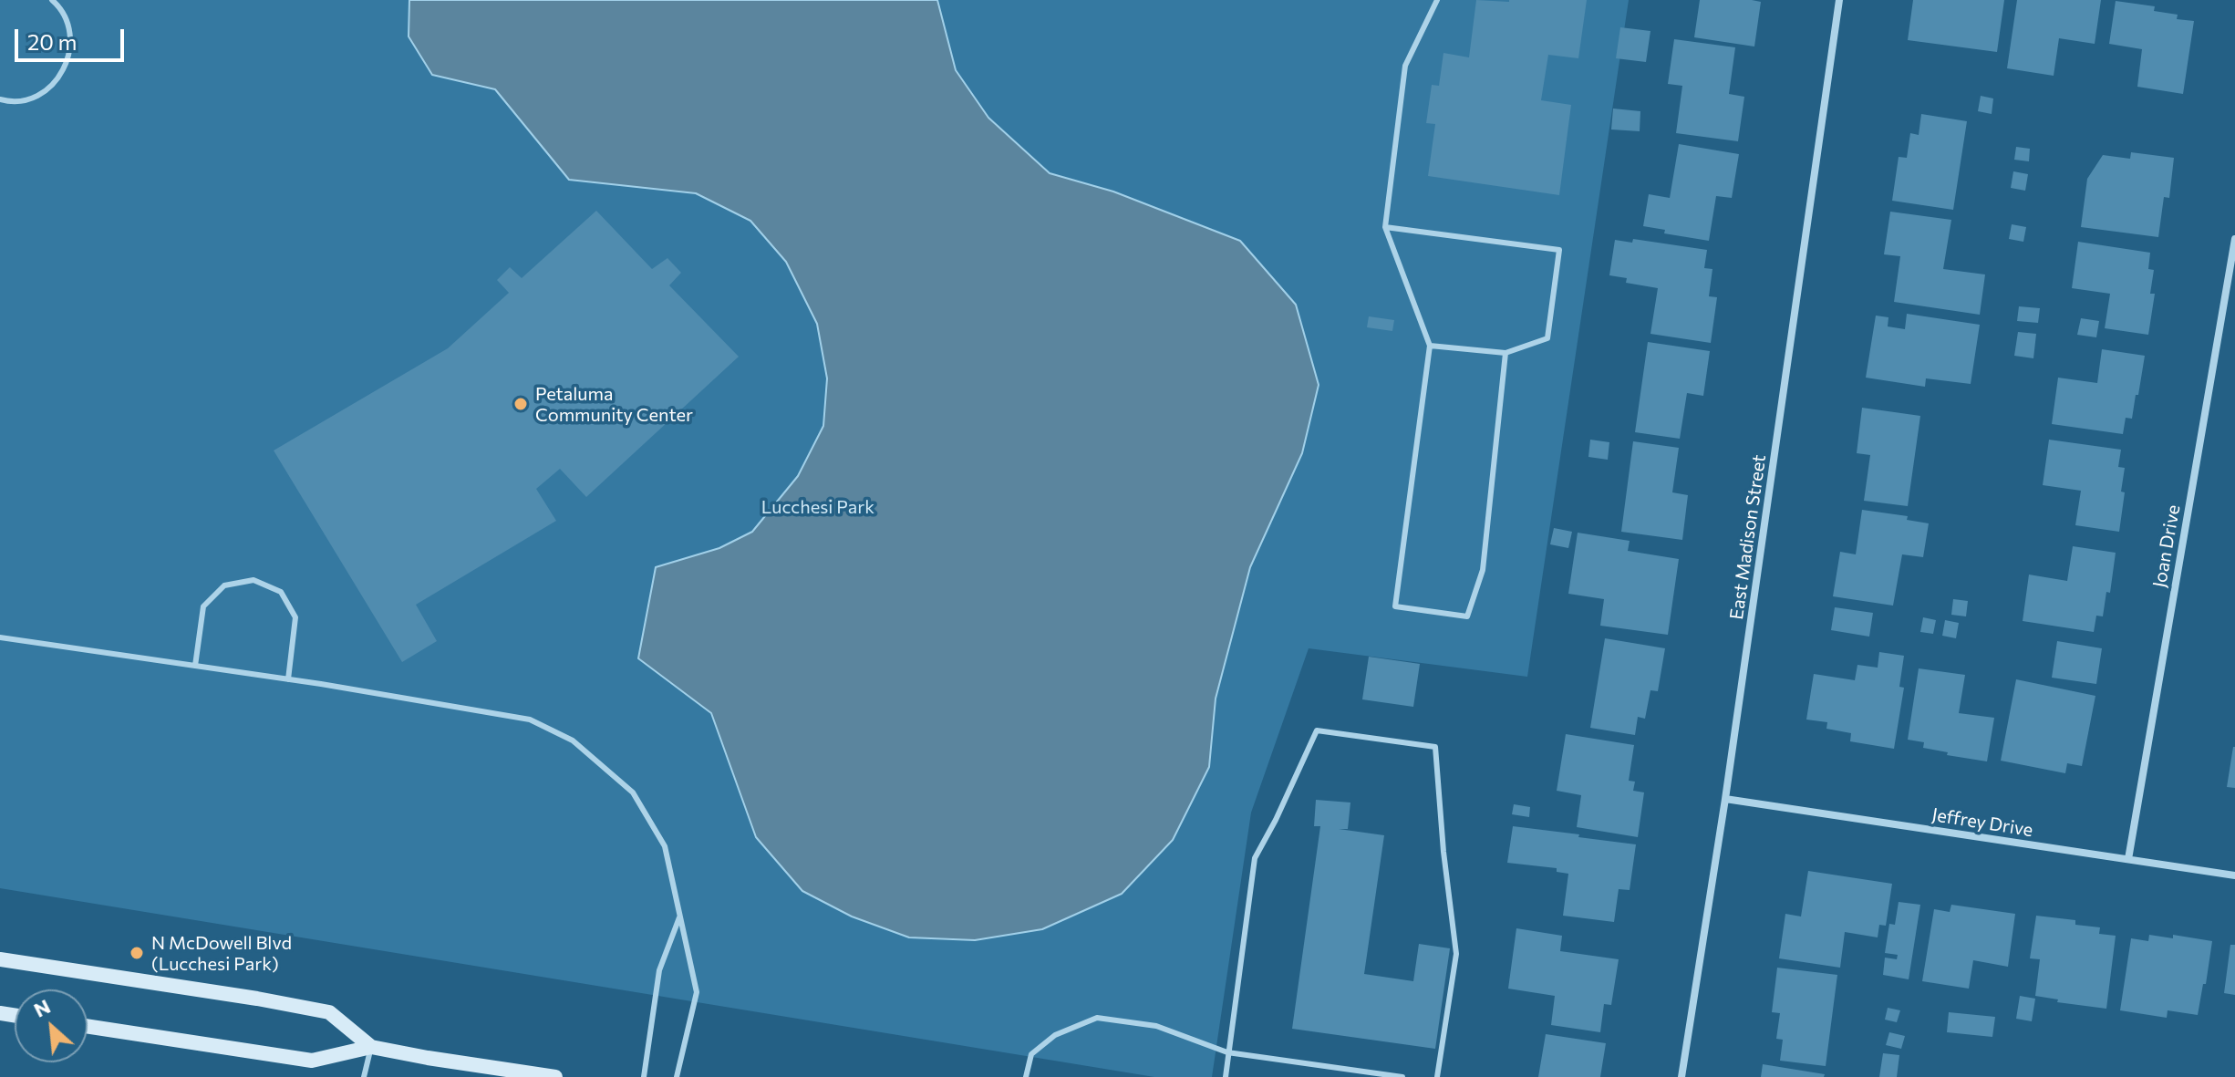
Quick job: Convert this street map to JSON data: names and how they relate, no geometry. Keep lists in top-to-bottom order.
{
  "streets": {
    "street": ["East Madison Street", "Joan Drive", "Jeffrey Drive"]
  },
  "crossings": [
    ["East Madison Street", "Jeffrey Drive"],
    ["Joan Drive", "Jeffrey Drive"]
  ],
  "parks": ["Lucchesi Park"],
  "places": ["Petaluma Community Center", "N McDowell Blvd (Lucchesi Park)"],
  "scale_bar": "20 m",
  "north": "top left"
}
